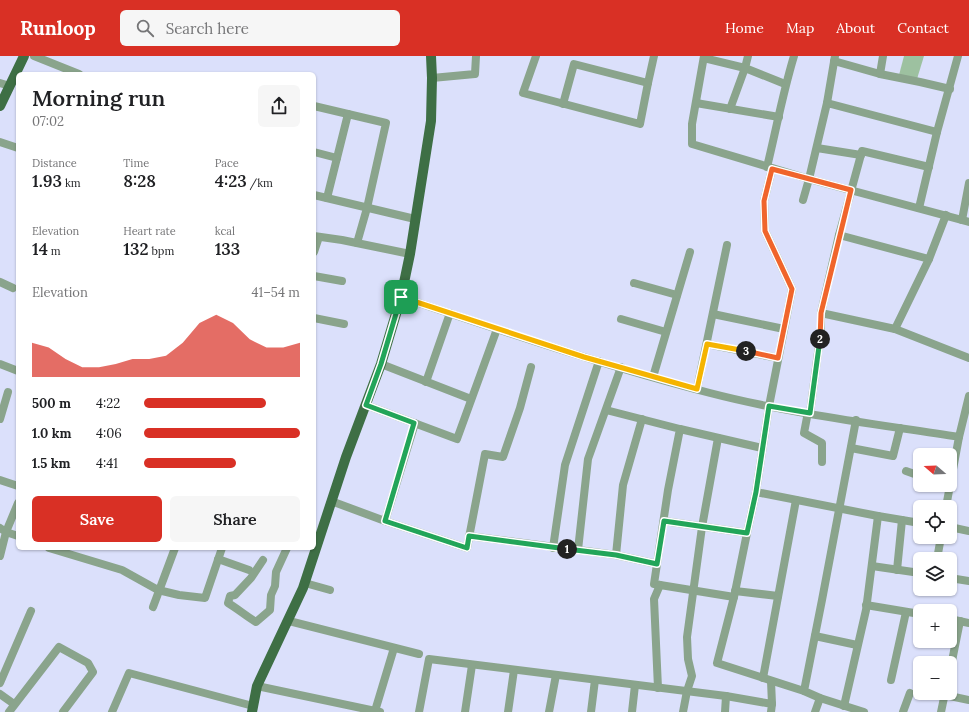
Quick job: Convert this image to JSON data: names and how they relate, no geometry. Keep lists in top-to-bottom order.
{
  "north": "left",
  "page": {
    "header": "Runloop",
    "search": "Search here",
    "nav": [
      "Home",
      "Map",
      "About",
      "Contact"
    ],
    "heading": ["Morning run", "07:02"],
    "stats": [
      ["Distance", "1.93 km"],
      ["Time", "8:28"],
      ["Pace", "4:23 /km"],
      ["Elevation", "14 m"],
      ["Heart rate", "132 bpm"],
      ["kcal", "133"]
    ],
    "chart": ["Elevation", "41–54 m"],
    "pins": ["2", "3", "1"],
    "list": [
      {
        "name": "500 m",
        "note": "4:22"
      },
      {
        "name": "1.0 km",
        "note": "4:06"
      },
      {
        "name": "1.5 km",
        "note": "4:41"
      }
    ],
    "map_buttons": ["+", "−"],
    "buttons": ["Save", "Share"]
  }
}
